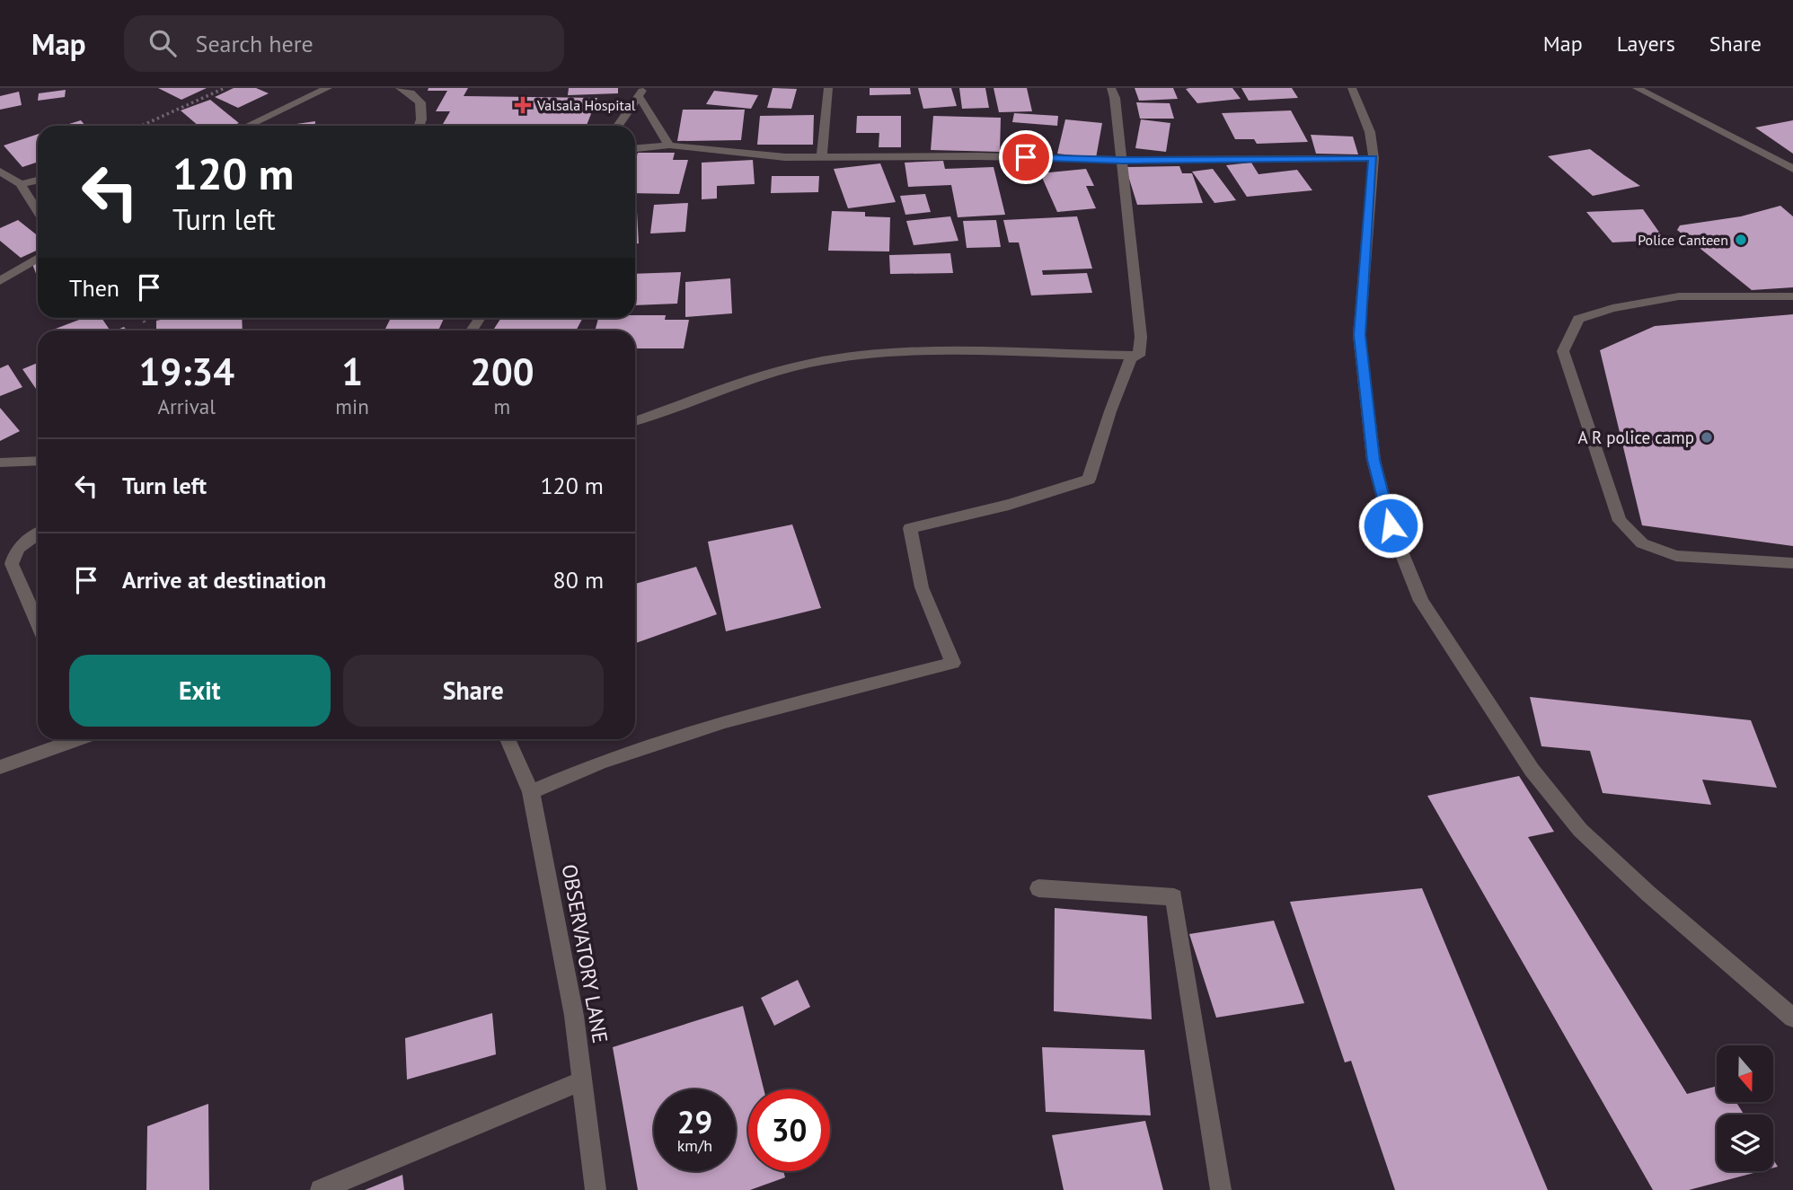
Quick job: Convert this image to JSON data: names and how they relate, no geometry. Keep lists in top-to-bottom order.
{
  "streets": {
    "street": ["OBSERVATORY LANE"]
  },
  "places": {
    "health": ["Valsala Hospital"],
    "other": ["Police Canteen", "A R police camp"]
  },
  "north": "bottom",
  "page": {
    "header": "Map",
    "search": "Search here",
    "nav": ["Map", "Layers", "Share"],
    "turn": ["120 m", "Turn left"],
    "then": "Then",
    "eta": [
      "19:34",
      "Arrival",
      "1",
      "min",
      "200",
      "m"
    ],
    "list": [
      {
        "name": "Turn left",
        "value": "120 m"
      },
      {
        "name": "Arrive at destination",
        "value": "80 m"
      }
    ],
    "buttons": ["Exit", "Share"],
    "speed": "29 km/h",
    "limit": "30"
  }
}
